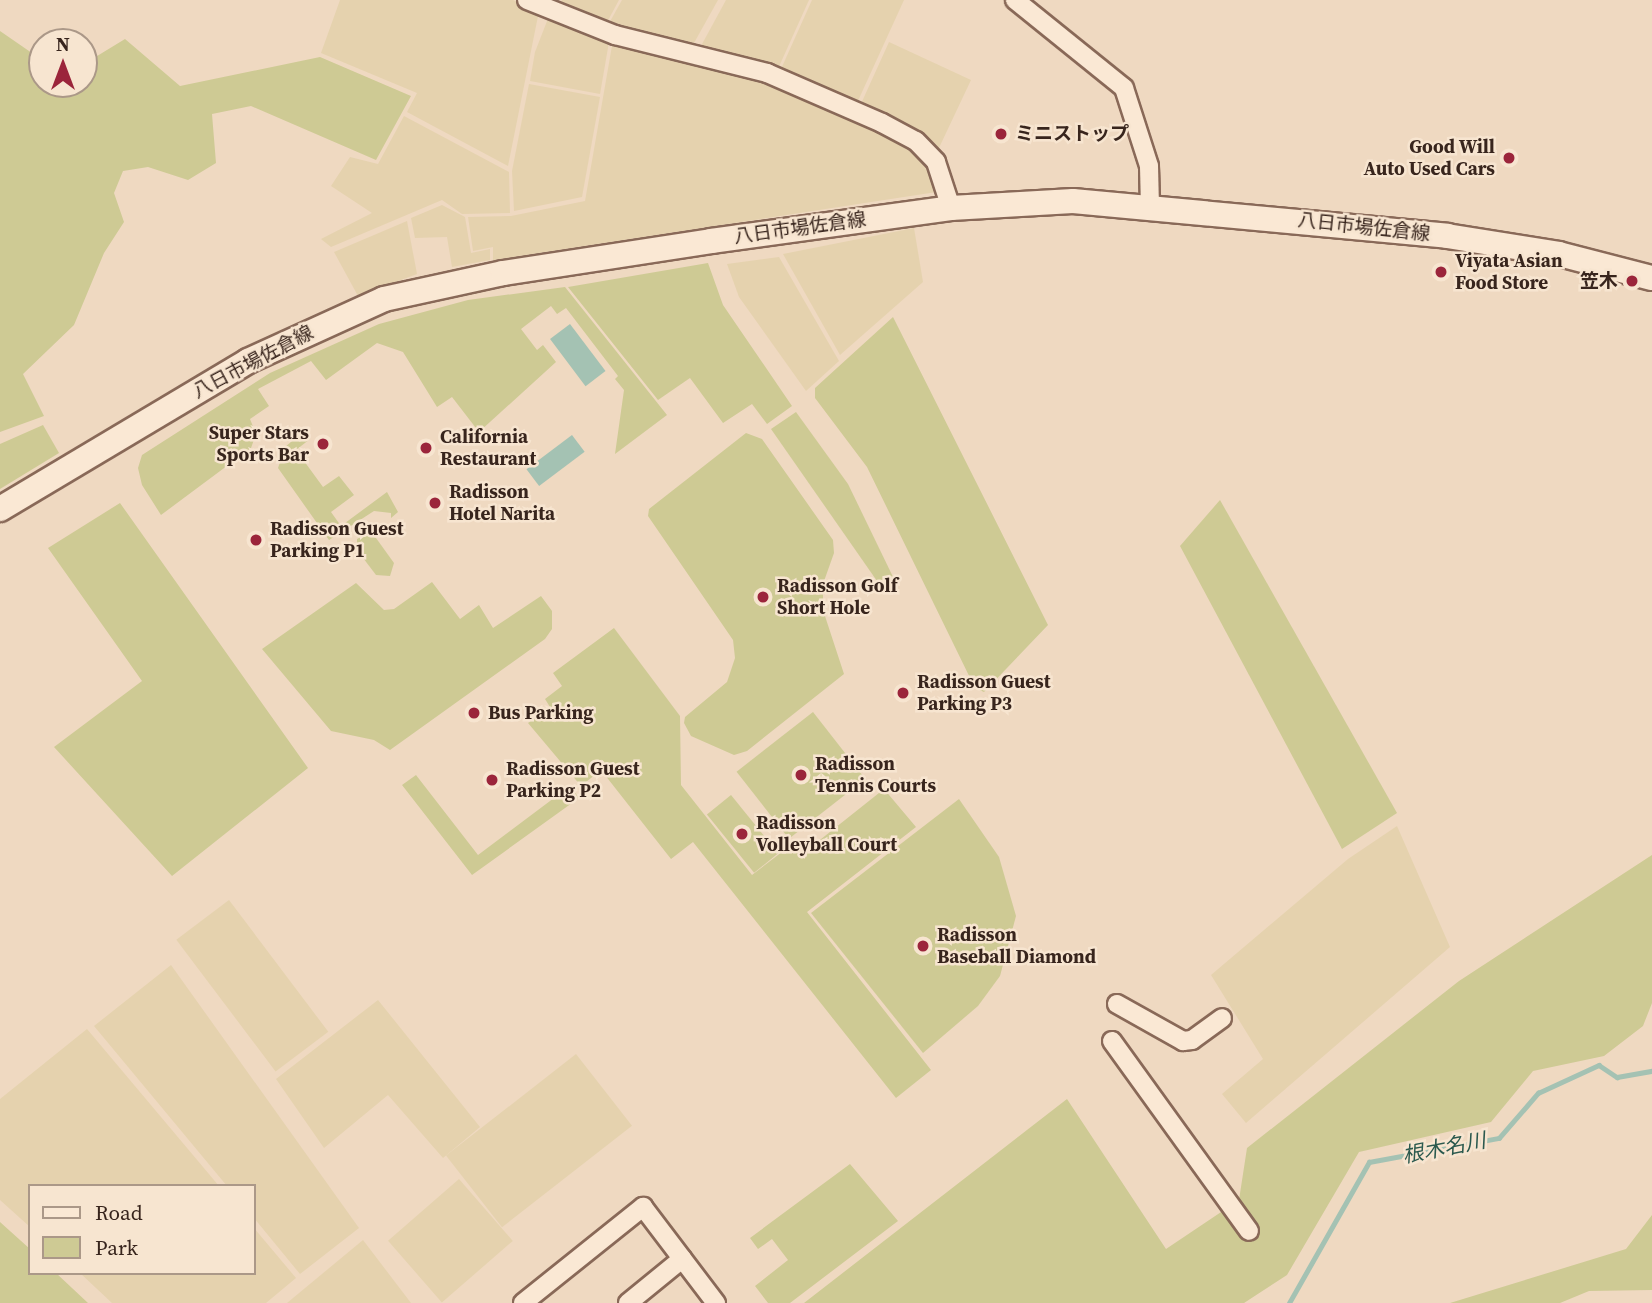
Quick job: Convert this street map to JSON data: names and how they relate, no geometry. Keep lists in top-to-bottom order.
{
  "streets": {
    "main road": ["八日市場佐倉線"]
  },
  "water": ["根木名川"],
  "places": [
    "ミニストップ",
    "Good Will Auto Used Cars",
    "Viyata Asian Food Store",
    "笠木",
    "Super Stars Sports Bar",
    "California Restaurant",
    "Radisson Hotel Narita",
    "Radisson Guest Parking P1",
    "Radisson Golf Short Hole",
    "Radisson Guest Parking P3",
    "Bus Parking",
    "Radisson Tennis Courts",
    "Radisson Guest Parking P2",
    "Radisson Volleyball Court",
    "Radisson Baseball Diamond"
  ],
  "legend": ["Road", "Park"],
  "north": "top"
}
